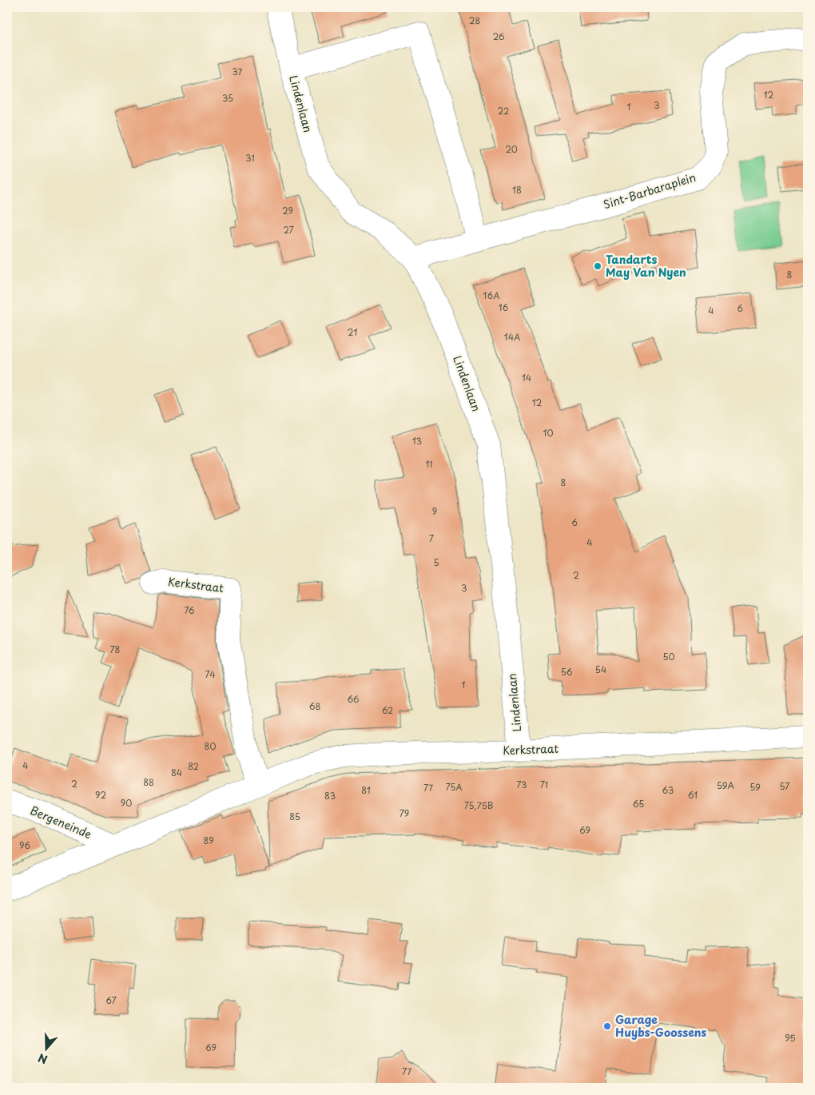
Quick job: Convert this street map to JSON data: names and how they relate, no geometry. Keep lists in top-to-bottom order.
{
  "streets": {
    "street": [
      "Lindenlaan",
      "Sint-Barbaraplein",
      "Kerkstraat",
      "Bergeneinde"
    ]
  },
  "crossings": [
    ["Lindenlaan", "Sint-Barbaraplein"],
    ["Lindenlaan", "Kerkstraat"],
    ["Kerkstraat", "Bergeneinde"]
  ],
  "places": ["Tandarts May Van Nyen", "Garage Huybs-Goossens"],
  "house_numbers": [
    "28",
    "26",
    "37",
    "12",
    "35",
    "3",
    "1",
    "22",
    "20",
    "31",
    "18",
    "29",
    "27",
    "8",
    "16A",
    "16",
    "6",
    "4",
    "21",
    "14A",
    "14",
    "12",
    "10",
    "13",
    "11",
    "8",
    "9",
    "6",
    "7",
    "4",
    "5",
    "2",
    "3",
    "76",
    "78",
    "50",
    "54",
    "56",
    "74",
    "1",
    "66",
    "68",
    "62",
    "80",
    "4",
    "82",
    "84",
    "88",
    "2",
    "73",
    "71",
    "59A",
    "57",
    "75A",
    "59",
    "77",
    "81",
    "63",
    "92",
    "61",
    "83",
    "90",
    "65",
    "75,75B",
    "79",
    "85",
    "69",
    "89",
    "96",
    "67",
    "95",
    "69",
    "77"
  ],
  "north": "bottom"
}
